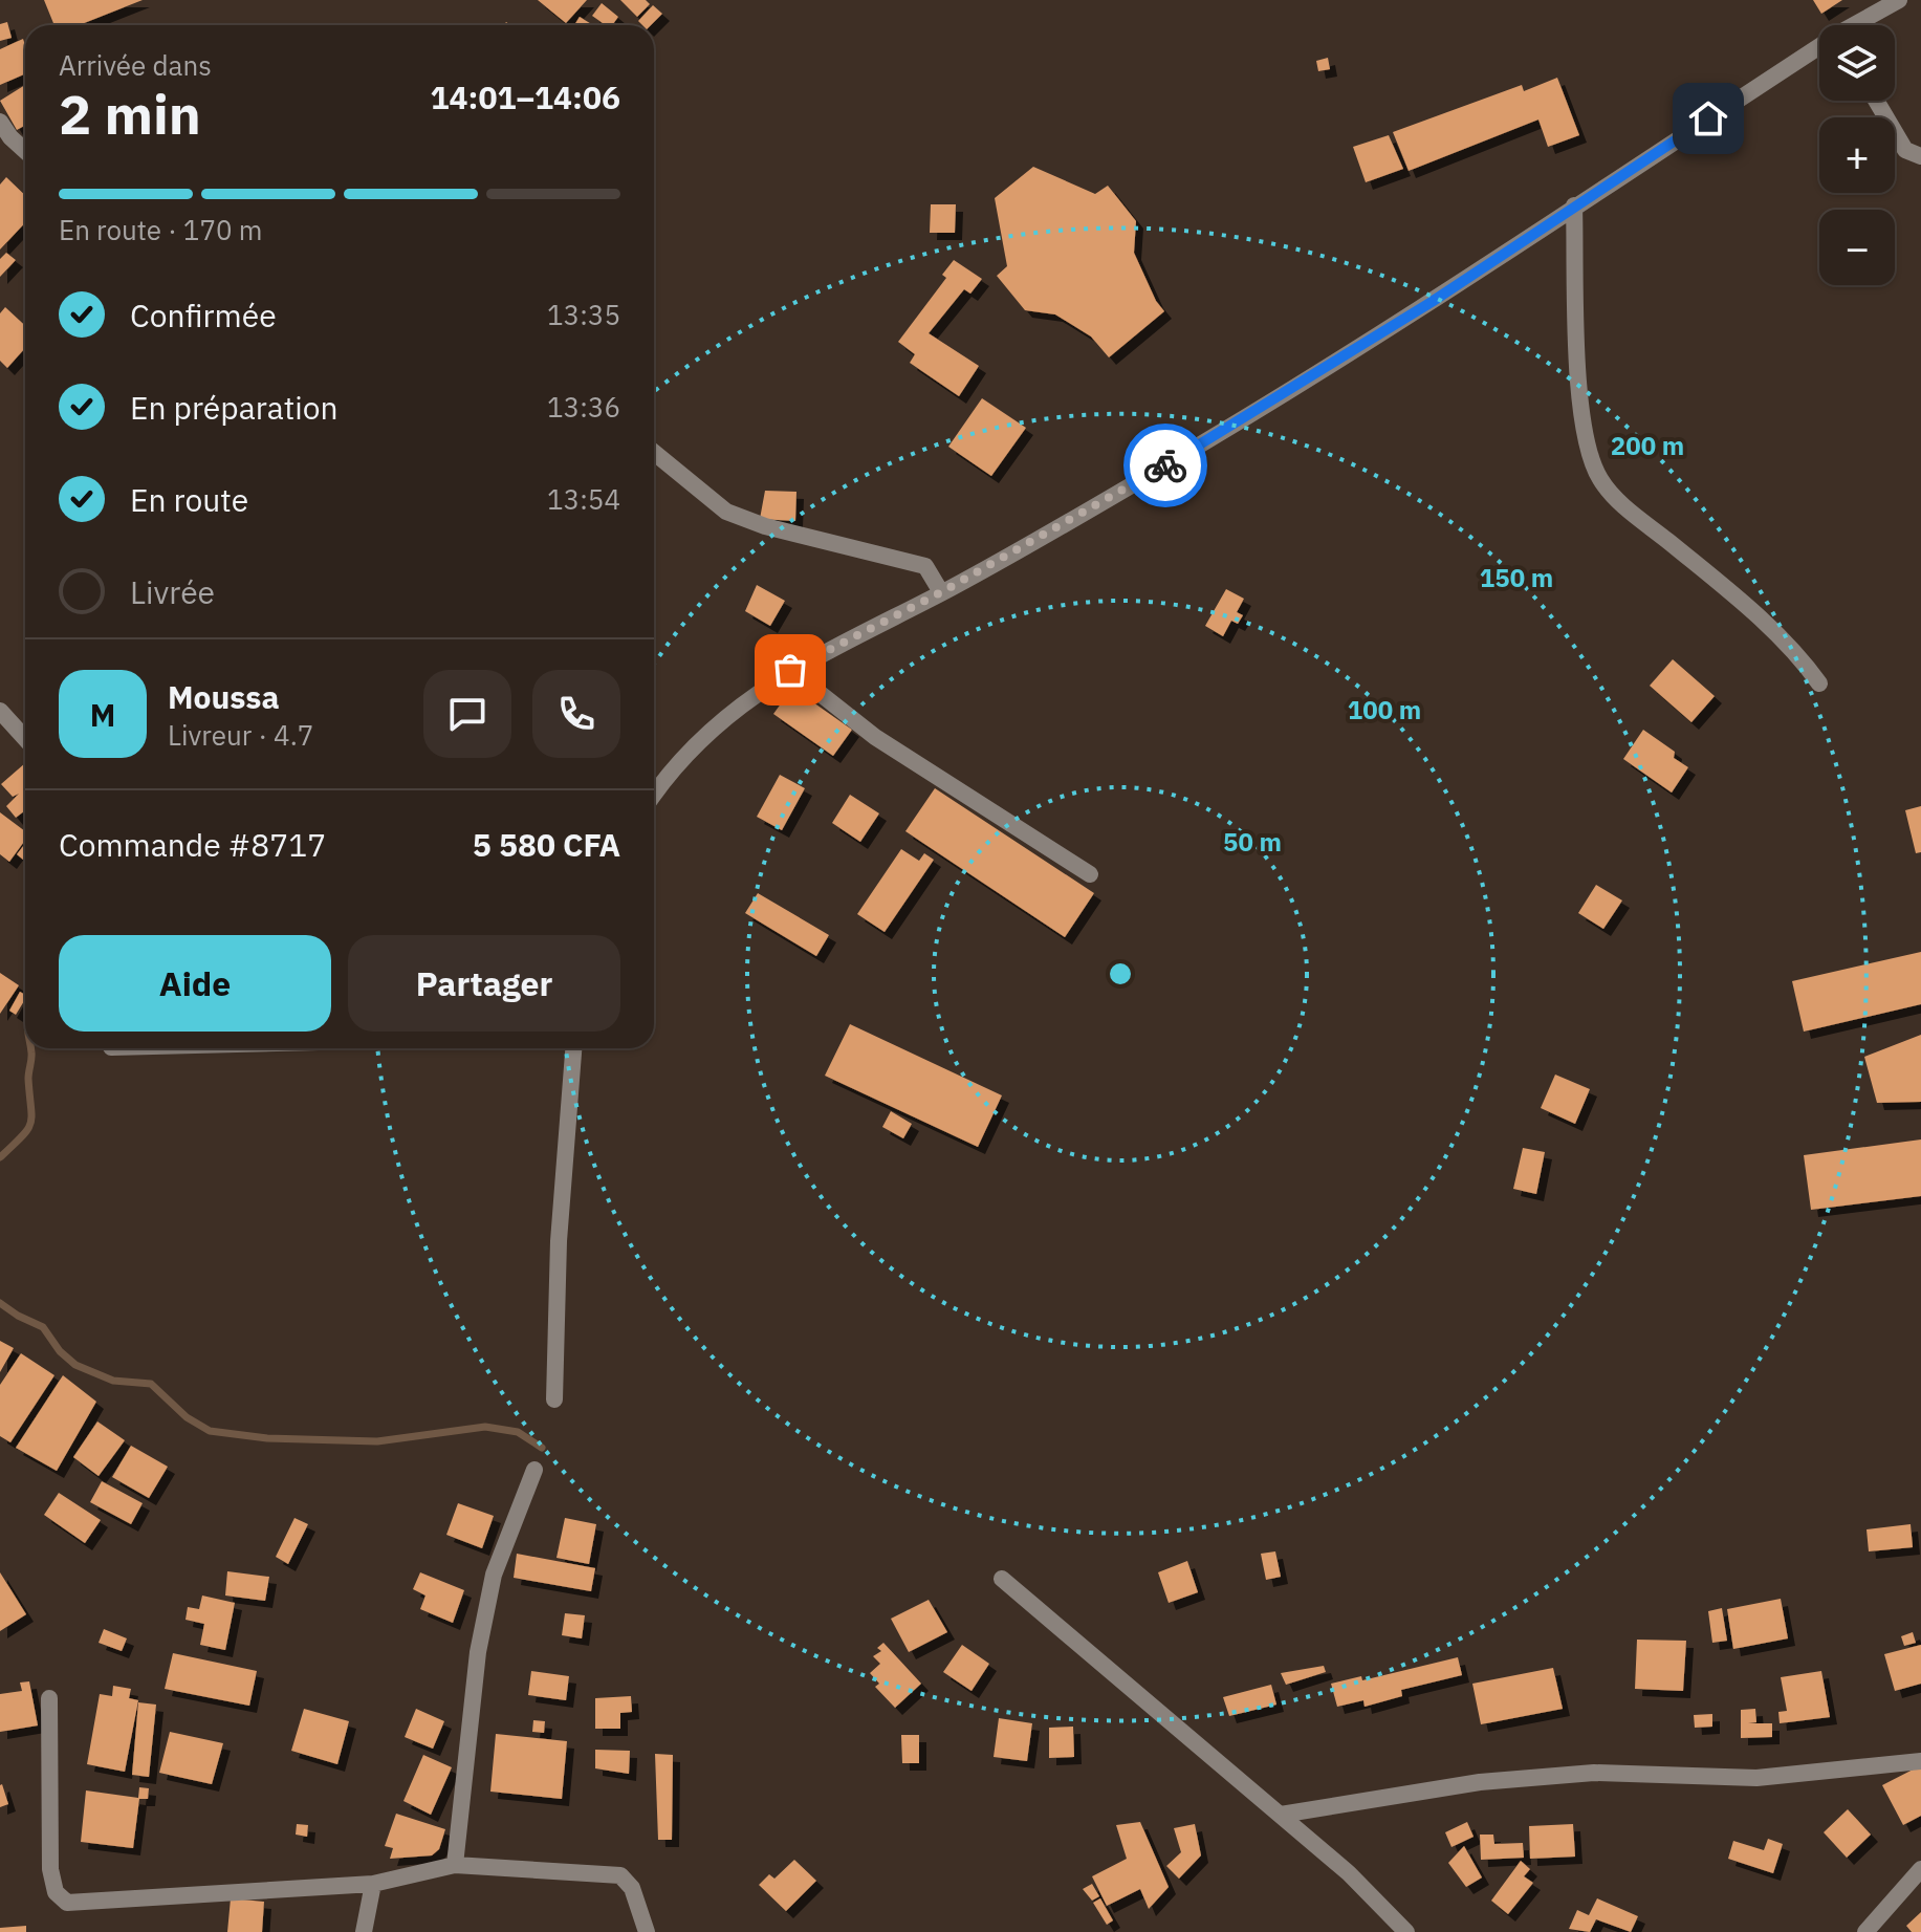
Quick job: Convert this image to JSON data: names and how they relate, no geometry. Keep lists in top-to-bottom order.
{
  "page": {
    "map_buttons": ["+", "−"],
    "heading": ["2 min", "Arrivée dans", "14:01–14:06"],
    "panel": [
      "Moussa",
      "Livreur · 4.7",
      "Commande #8717",
      "5 580 CFA"
    ],
    "bar": "En route · 170 m",
    "list": [
      ["Confirmée", "13:35"],
      ["En préparation", "13:36"],
      ["En route", "13:54"],
      "Livrée"
    ],
    "round": "M",
    "buttons": ["Aide", "Partager"]
  },
  "rings": [
    "200 m",
    "150 m",
    "100 m",
    "50 m"
  ]
}
